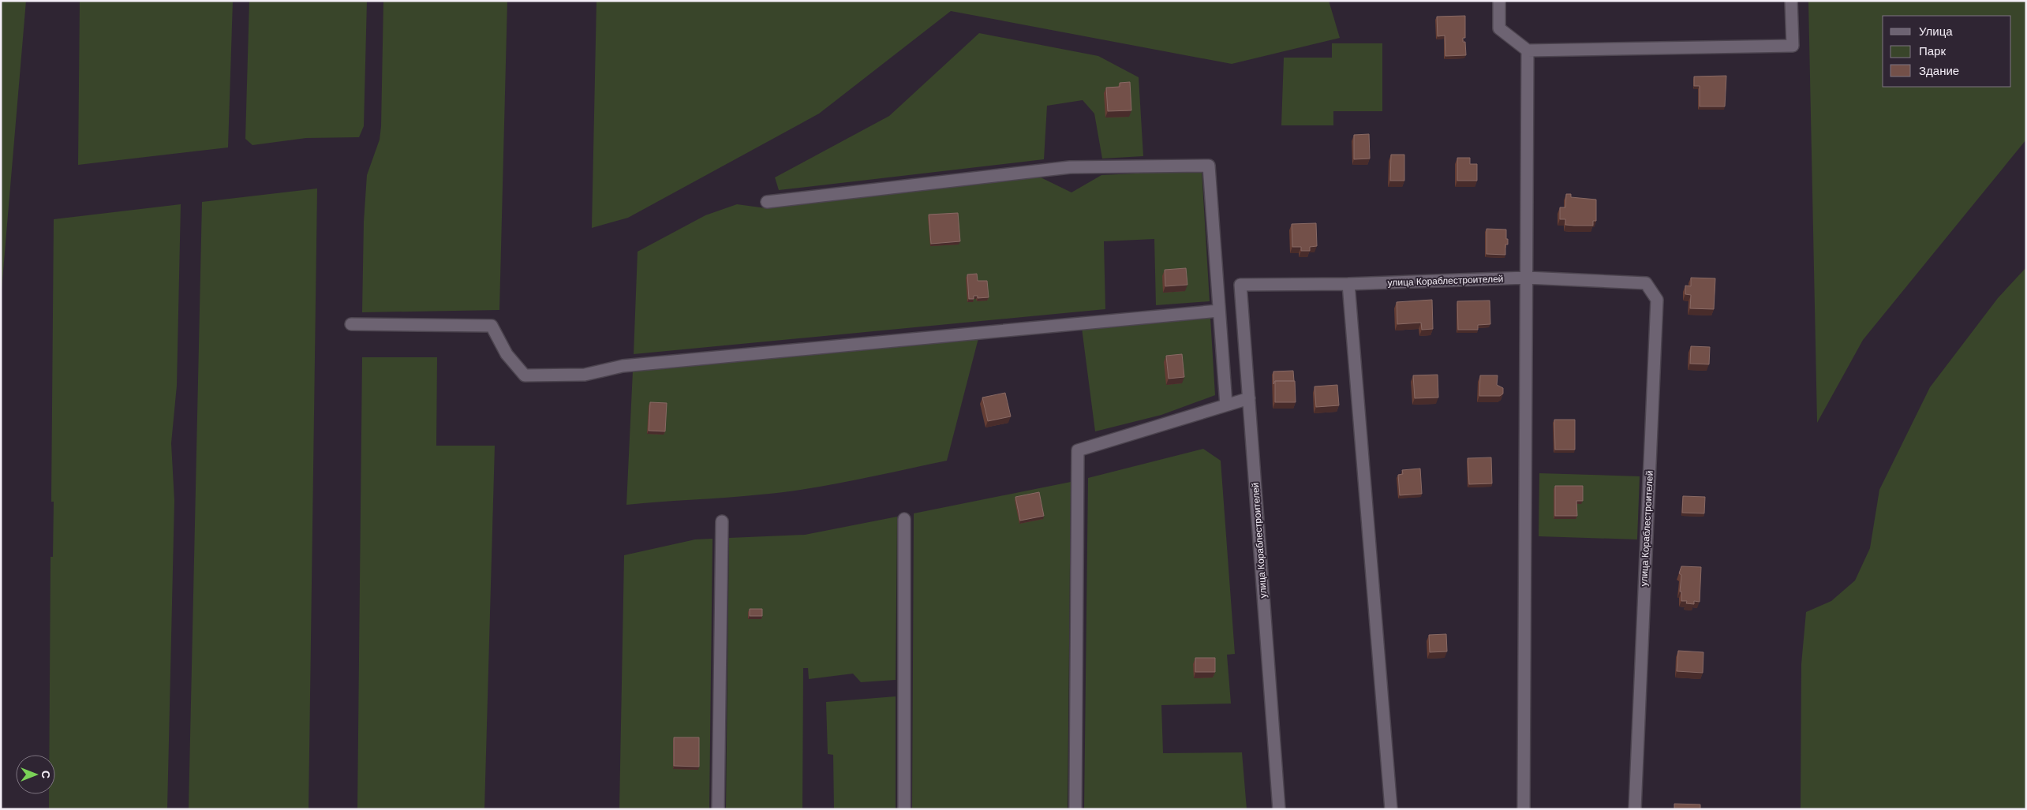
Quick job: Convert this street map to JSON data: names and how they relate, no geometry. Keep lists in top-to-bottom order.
{
  "streets": {
    "street": ["улица Кораблестроителей"]
  },
  "legend": ["Улица", "Парк", "Здание"],
  "north": "right"
}
